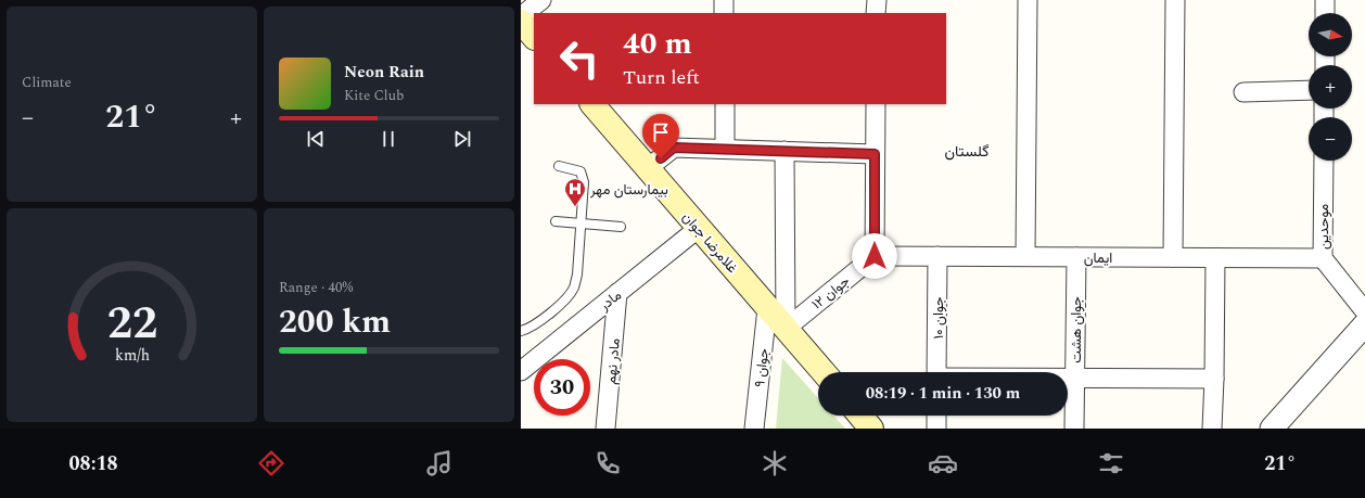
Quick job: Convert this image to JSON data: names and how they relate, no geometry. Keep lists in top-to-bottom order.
{
  "streets": {
    "main road": ["غلامرضا جوان"],
    "street": [
      "موحدین",
      "ایمان",
      "جوان ۱۲",
      "مادر",
      "جوان ۱۰",
      "جوان هشت",
      "مادر نهم",
      "جوان ۹"
    ]
  },
  "crossings": [
    ["موحدین", "ایمان"],
    ["غلامرضا جوان", "جوان ۱۲"],
    ["غلامرضا جوان", "مادر"],
    ["غلامرضا جوان", "جوان ۹"],
    ["ایمان", "جوان ۱۲"],
    ["ایمان", "جوان ۱۰"],
    ["ایمان", "جوان هشت"],
    ["مادر", "مادر نهم"]
  ],
  "districts": ["گلستان"],
  "places": {
    "hospital": ["بیمارستان مهر"]
  },
  "north": "right",
  "page": {
    "tile": [
      "Climate",
      ["Range · 40%", "200 km"]
    ],
    "map_buttons": ["+", "−"],
    "turn": ["40 m", "Turn left"],
    "song": ["Neon Rain", "Kite Club"],
    "heat": ["−", "21°", "+"],
    "limit": "30",
    "trip": "08:19 · 1 min · 130 m",
    "tabs": ["08:18", "21°"],
    "gauge": ["22", "km/h"]
  }
}
